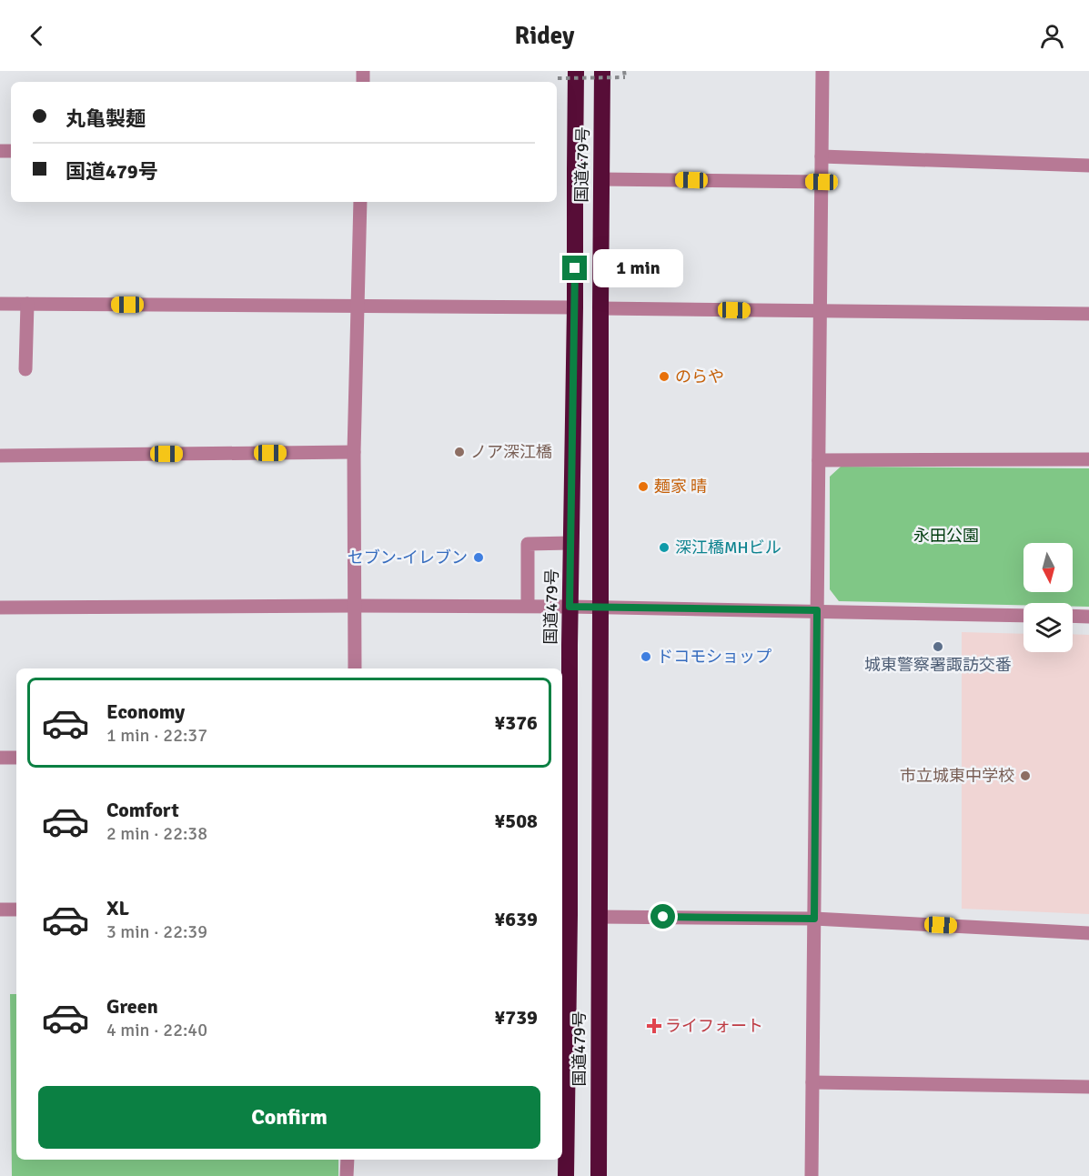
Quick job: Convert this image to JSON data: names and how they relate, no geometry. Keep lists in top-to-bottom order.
{
  "streets": {
    "highway": ["国道479号"]
  },
  "parks": ["永田公園"],
  "places": {
    "other": [
      "のらや",
      "ノア深江橋",
      "麺家 晴",
      "深江橋MHビル",
      "セブン-イレブン",
      "城東警察署諏訪交番",
      "ドコモショップ",
      "市立城東中学校"
    ],
    "health": ["ライフォート"]
  },
  "north": "bottom",
  "page": {
    "header": "Ridey",
    "banner": ["丸亀製麺", "国道479号"],
    "bubble": "1 min",
    "list": [
      {
        "name": "Economy",
        "note": "1 min · 22:37",
        "value": "¥376"
      },
      {
        "name": "Comfort",
        "note": "2 min · 22:38",
        "value": "¥508"
      },
      {
        "name": "XL",
        "note": "3 min · 22:39",
        "value": "¥639"
      },
      {
        "name": "Green",
        "note": "4 min · 22:40",
        "value": "¥739"
      }
    ],
    "buttons": "Confirm"
  }
}
